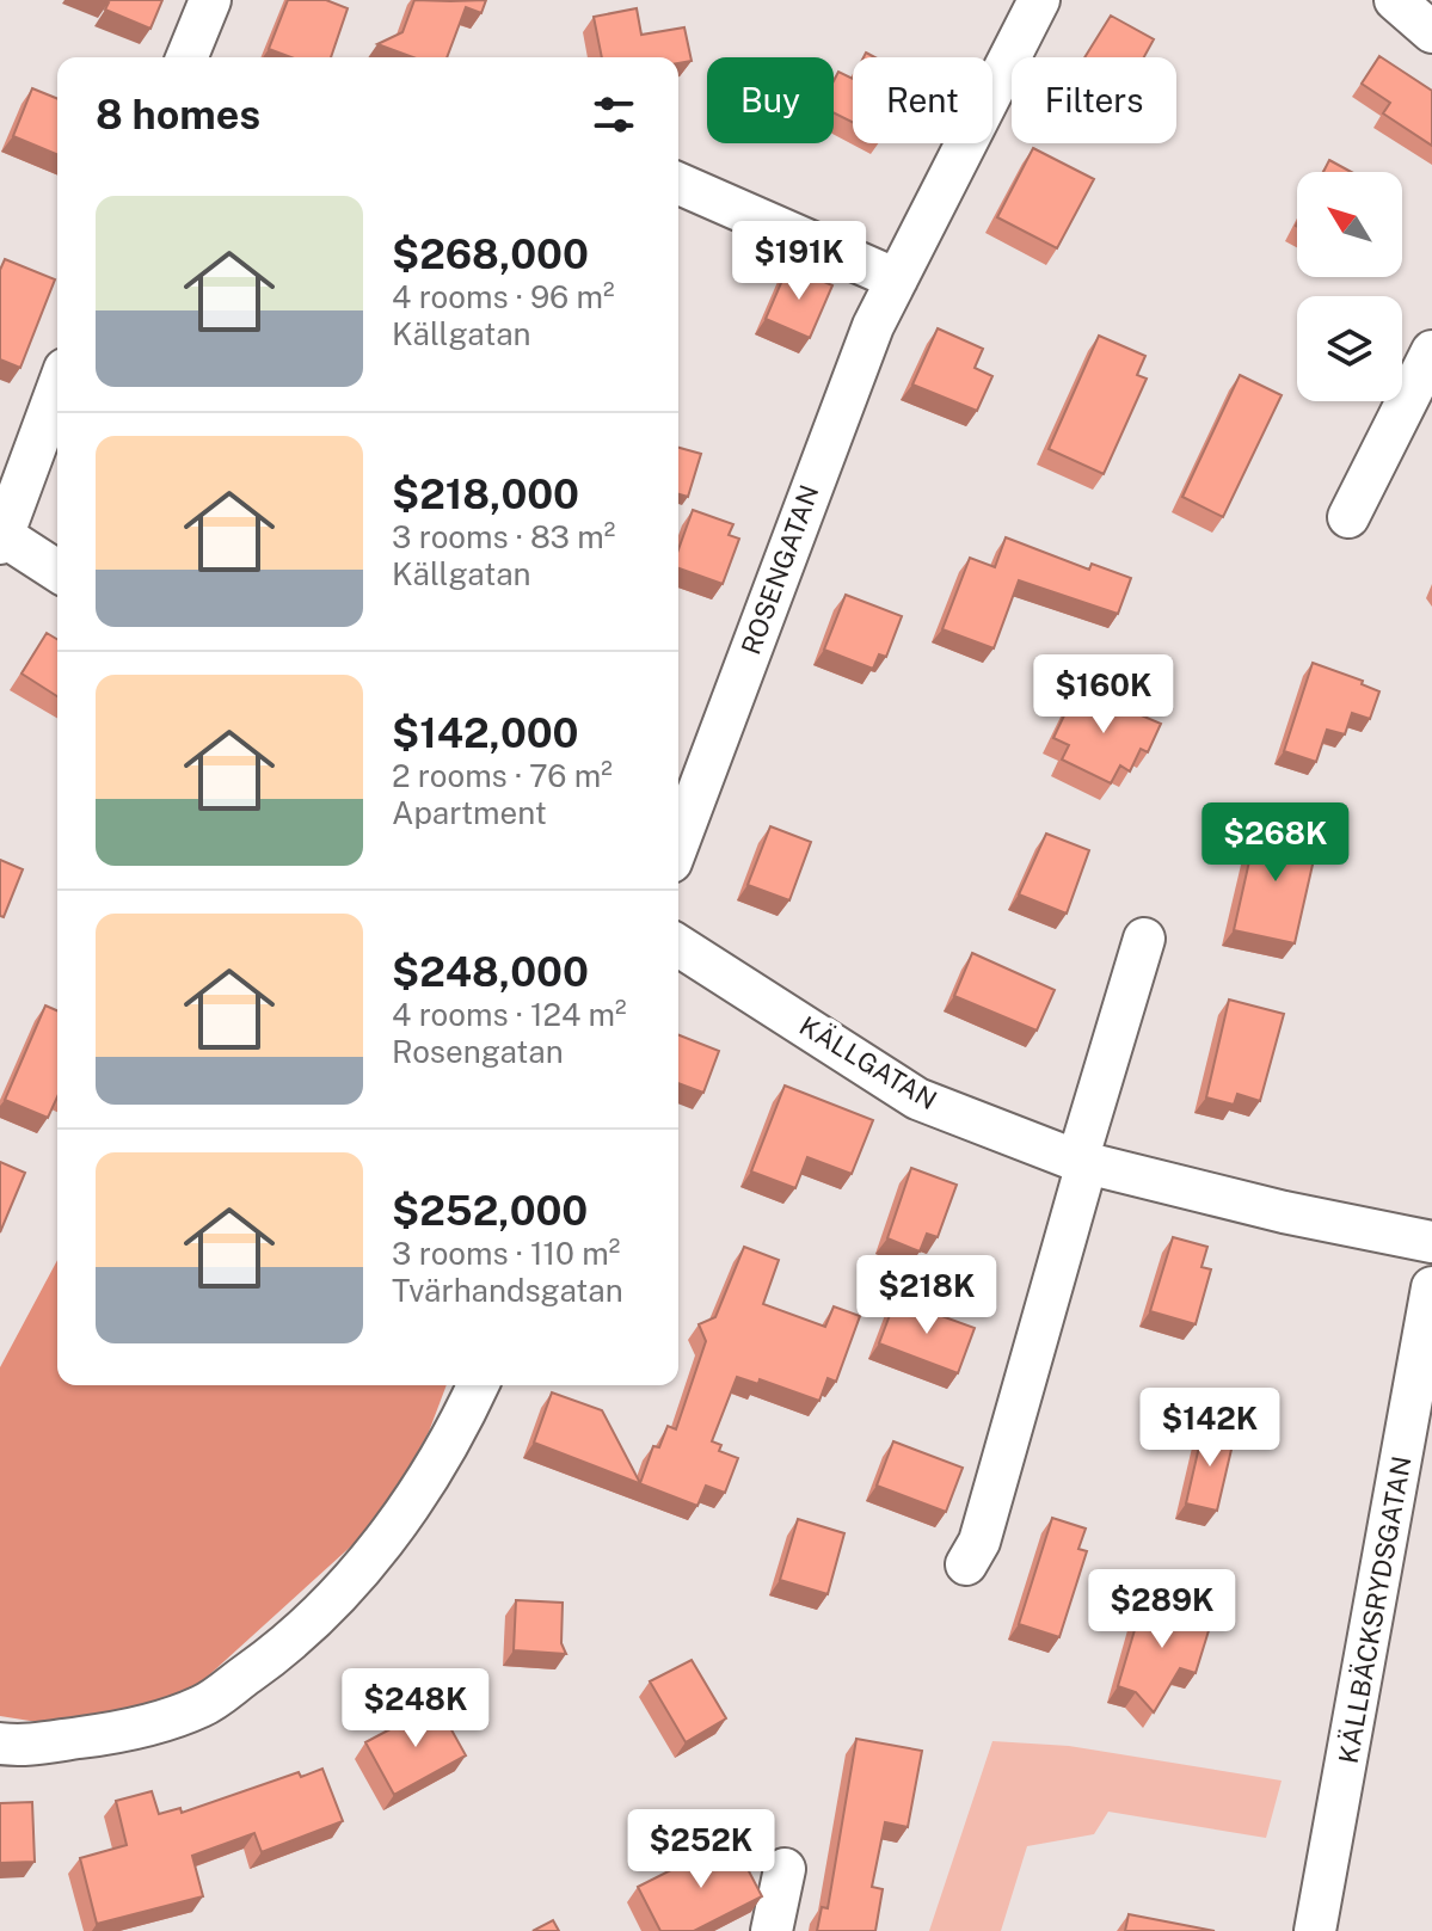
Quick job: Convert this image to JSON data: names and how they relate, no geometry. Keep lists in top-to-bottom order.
{
  "streets": {
    "street": ["ROSENGATAN", "KÄLLGATAN", "KÄLLBÄCKSRYDSGATAN"]
  },
  "north": "top left",
  "page": {
    "chip": ["Buy", "Rent", "Filters"],
    "heading": "8 homes",
    "list": [
      {
        "name": "$268,000",
        "note": "4 rooms · 96 m² · Källgatan"
      },
      {
        "name": "$218,000",
        "note": "3 rooms · 83 m² · Källgatan"
      },
      {
        "name": "$142,000",
        "note": "2 rooms · 76 m² · Apartment"
      },
      {
        "name": "$248,000",
        "note": "4 rooms · 124 m² · Rosengatan"
      },
      {
        "name": "$252,000",
        "note": "3 rooms · 110 m² · Tvärhandsgatan"
      }
    ],
    "price": [
      "$191K",
      "$160K",
      "$268K",
      "$218K",
      "$142K",
      "$289K",
      "$248K",
      "$252K"
    ]
  }
}
